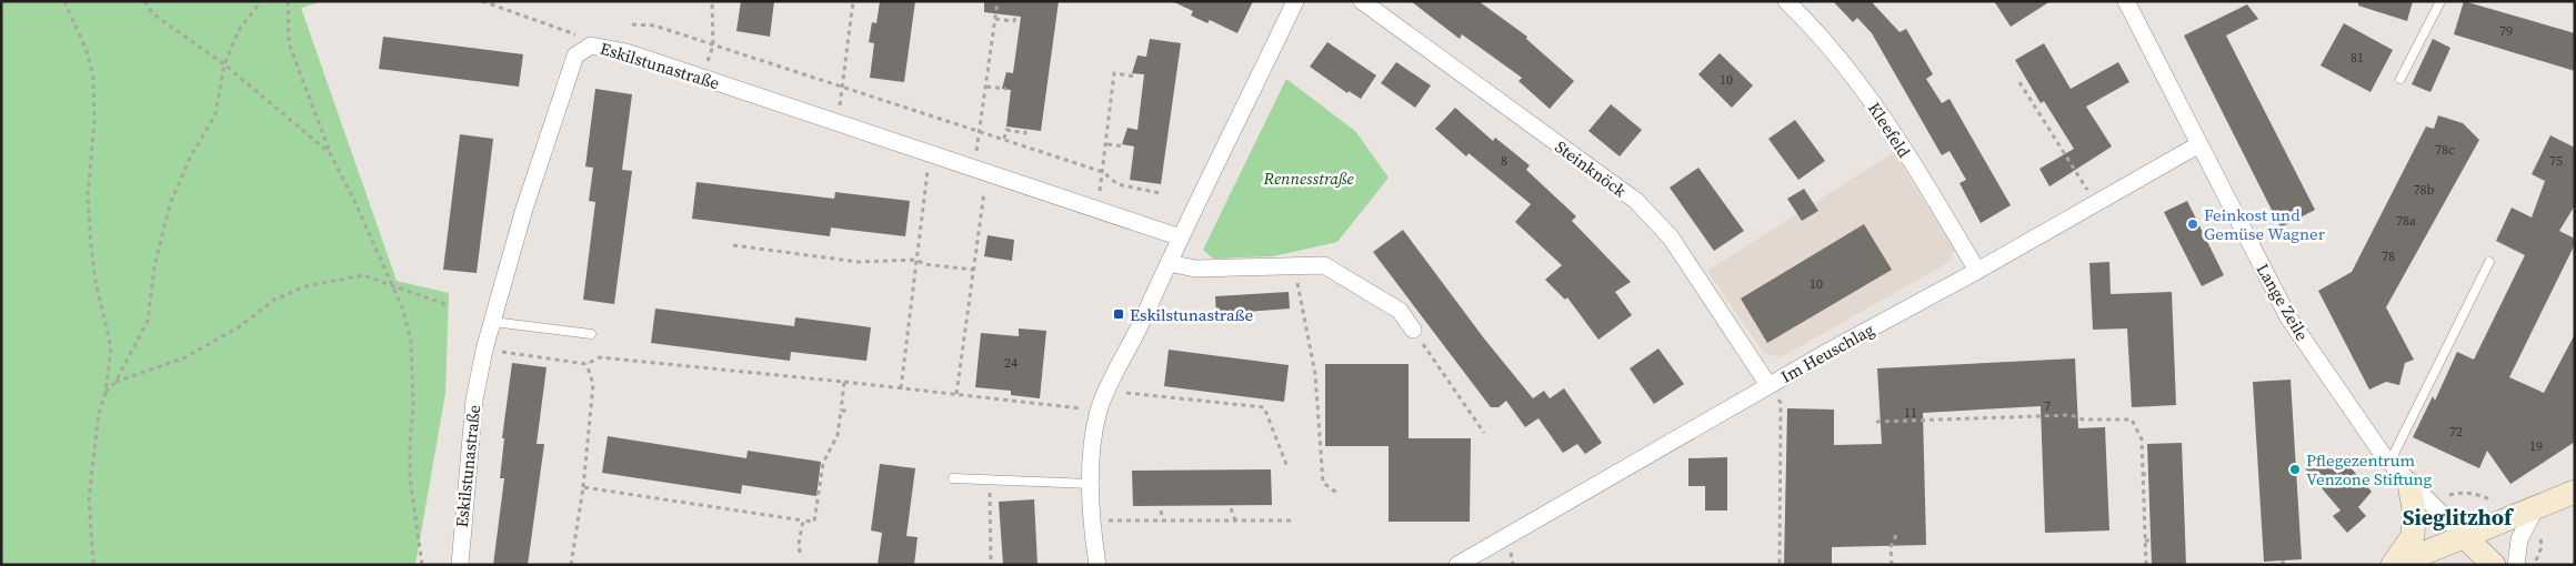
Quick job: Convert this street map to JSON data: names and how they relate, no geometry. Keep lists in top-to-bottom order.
{
  "streets": {
    "main road": ["Lange Zeile"],
    "street": [
      "Eskilstunastraße",
      "Kleefeld",
      "Steinknöck",
      "Im Heuschlag"
    ]
  },
  "crossings": [
    ["Kleefeld", "Im Heuschlag"],
    ["Steinknöck", "Im Heuschlag"],
    ["Lange Zeile", "Im Heuschlag"]
  ],
  "districts": ["Sieglitzhof"],
  "parks": ["Rennesstraße"],
  "places": {
    "other": ["Feinkost und Gemüse Wagner", "Pflegezentrum Venzone Stiftung"],
    "transit": ["Eskilstunastraße"]
  },
  "house_numbers": [
    "79",
    "81",
    "10",
    "78c",
    "8",
    "75",
    "78b",
    "78a",
    "78",
    "10",
    "24",
    "7",
    "11",
    "72",
    "19"
  ]
}
